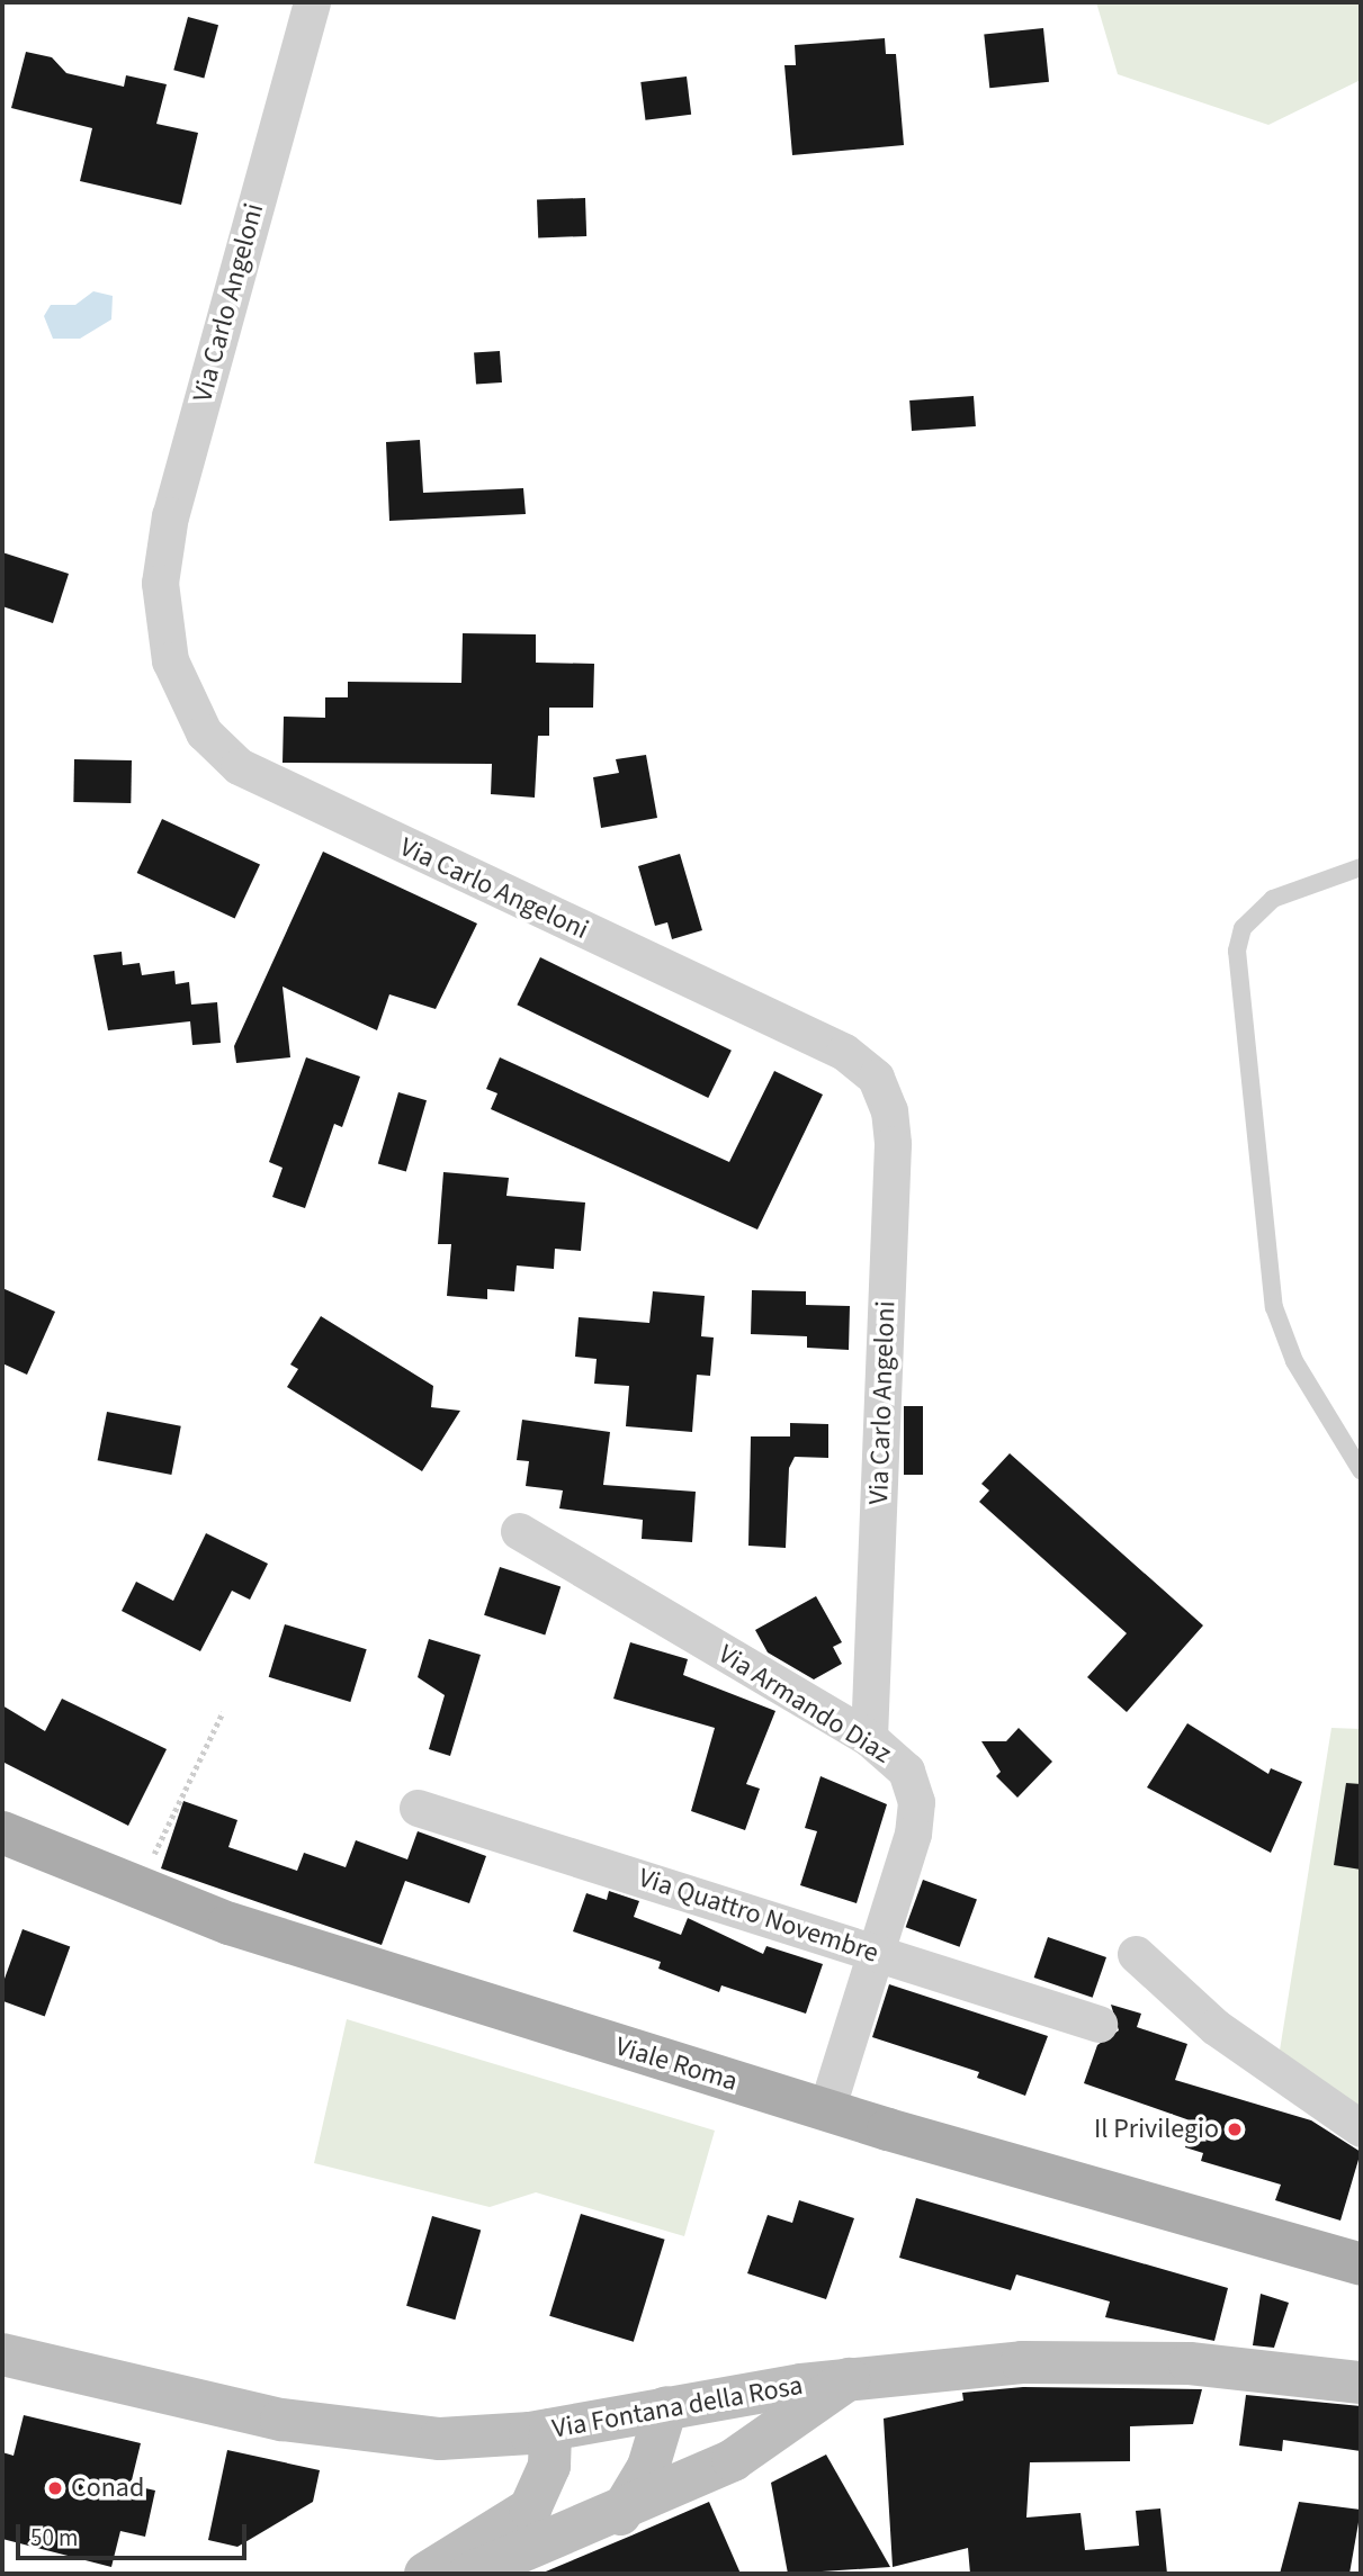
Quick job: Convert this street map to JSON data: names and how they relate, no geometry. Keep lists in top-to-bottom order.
{
  "streets": {
    "main road": ["Viale Roma", "Via Fontana della Rosa"],
    "street": ["Via Carlo Angeloni", "Via Armando Diaz", "Via Quattro Novembre"]
  },
  "crossings": [
    ["Via Carlo Angeloni", "Via Armando Diaz"],
    ["Via Armando Diaz", "Via Quattro Novembre"],
    ["Via Armando Diaz", "Viale Roma"]
  ],
  "places": ["Il Privilegio", "Conad"],
  "scale_bar": "50 m"
}
